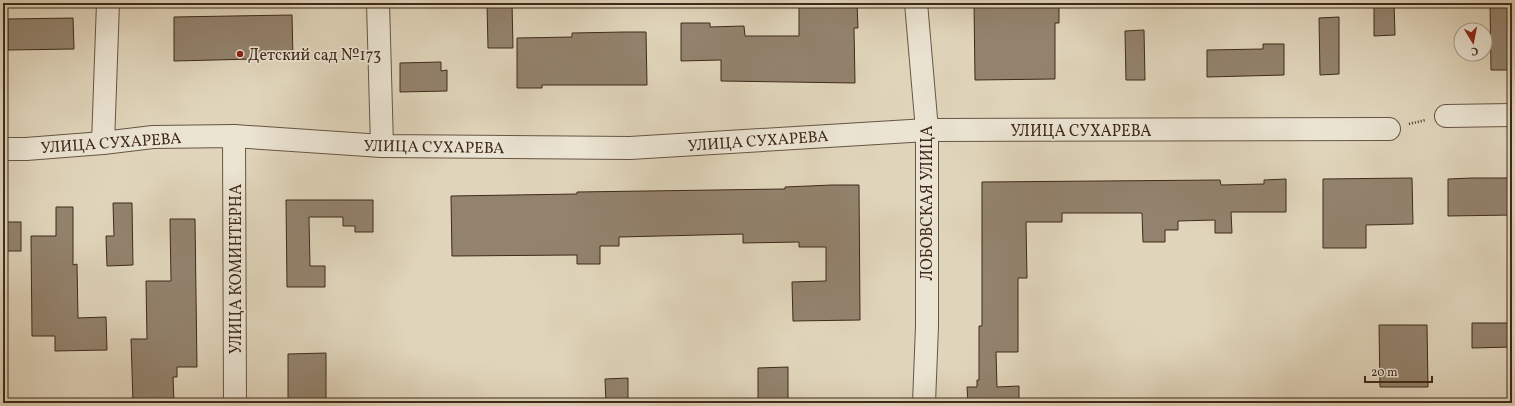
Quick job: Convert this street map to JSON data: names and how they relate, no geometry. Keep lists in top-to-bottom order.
{
  "streets": {
    "street": ["УЛИЦА СУХАРЕВА", "ЛОБОВСКАЯ УЛИЦА", "УЛИЦА КОМИНТЕРНА"]
  },
  "crossings": [
    ["УЛИЦА СУХАРЕВА", "ЛОБОВСКАЯ УЛИЦА"],
    ["УЛИЦА СУХАРЕВА", "УЛИЦА КОМИНТЕРНА"]
  ],
  "places": ["Детский сад №173"],
  "scale_bar": "20 m",
  "north": "bottom"
}
